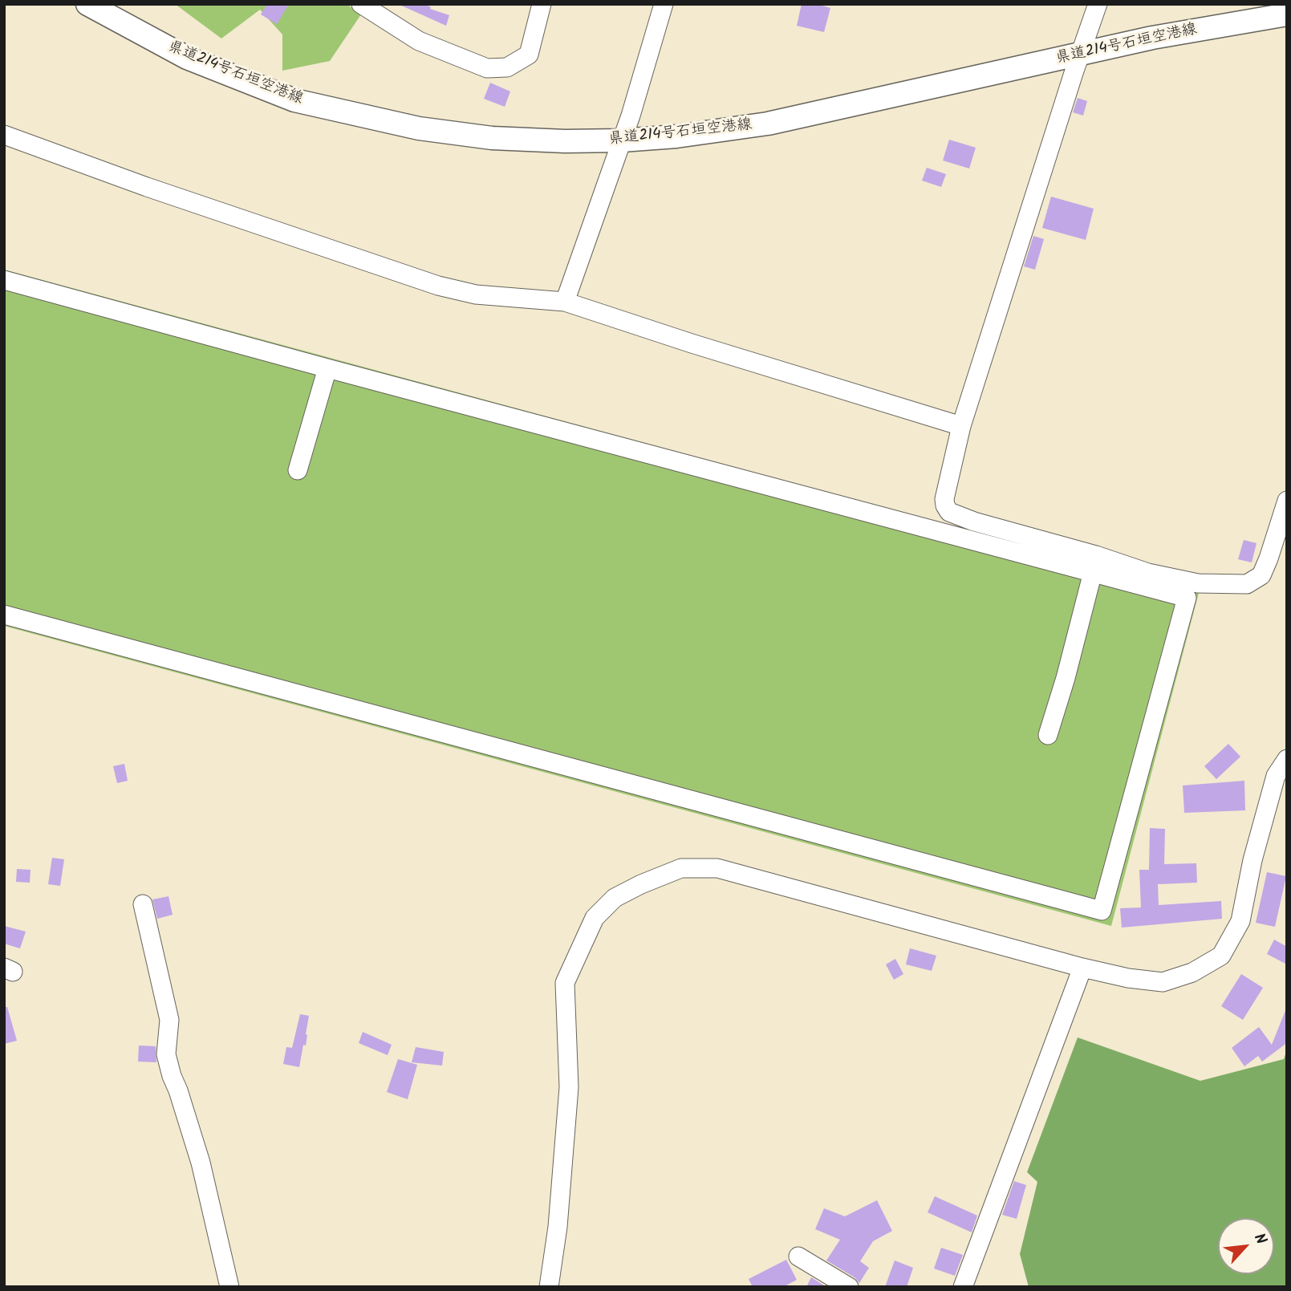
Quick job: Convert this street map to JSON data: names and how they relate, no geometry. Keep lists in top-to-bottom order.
{
  "streets": {
    "main road": ["県道214号石垣空港線"]
  },
  "north": "top right"
}
